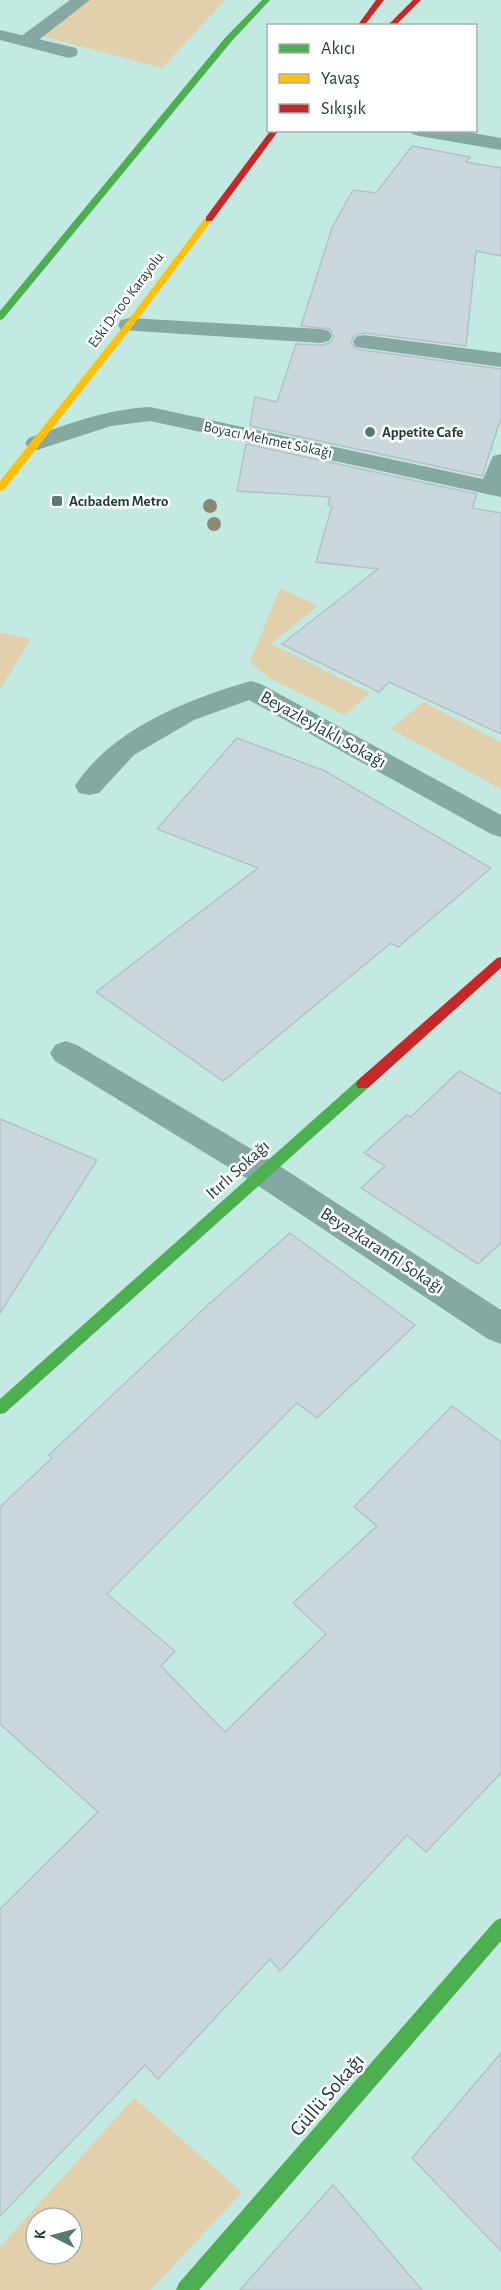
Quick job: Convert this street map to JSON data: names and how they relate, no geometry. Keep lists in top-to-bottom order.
{
  "streets": {
    "main road": ["Eski D-100 Karayolu", "Itırlı Sokağı", "Güllü Sokağı"],
    "street": ["Boyacı Mehmet Sokağı", "Beyazleylaklı Sokağı", "Beyazkaranfil Sokağı"]
  },
  "crossings": [
    ["Eski D-100 Karayolu", "Boyacı Mehmet Sokağı"],
    ["Itırlı Sokağı", "Beyazkaranfil Sokağı"]
  ],
  "places": {
    "other": ["Appetite Cafe"],
    "transit": ["Acıbadem Metro"]
  },
  "legend": ["Akıcı", "Yavaş", "Sıkışık"],
  "north": "left"
}
